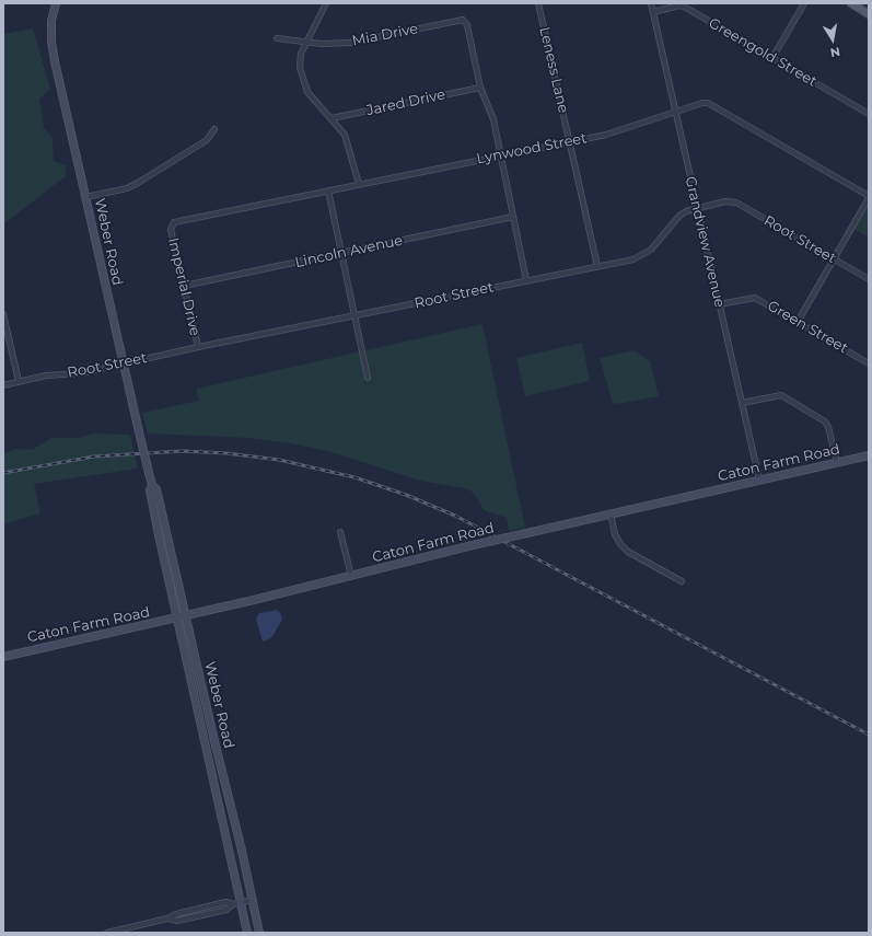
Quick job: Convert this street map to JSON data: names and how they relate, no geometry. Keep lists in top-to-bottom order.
{
  "streets": {
    "main road": ["Weber Road", "Caton Farm Road"],
    "street": [
      "Mia Drive",
      "Greengold Street",
      "Leness Lane",
      "Jared Drive",
      "Lynwood Street",
      "Root Street",
      "Grandview Avenue",
      "Lincoln Avenue",
      "Imperial Drive",
      "Green Street"
    ]
  },
  "crossings": [
    ["Mia Drive", "Jared Drive"],
    ["Greengold Street", "Grandview Avenue"],
    ["Leness Lane", "Lynwood Street"],
    ["Leness Lane", "Root Street"],
    ["Lynwood Street", "Grandview Avenue"],
    ["Lynwood Street", "Imperial Drive"],
    ["Root Street", "Weber Road"],
    ["Root Street", "Grandview Avenue"],
    ["Root Street", "Imperial Drive"],
    ["Weber Road", "Caton Farm Road"],
    ["Grandview Avenue", "Green Street"],
    ["Grandview Avenue", "Caton Farm Road"],
    ["Lincoln Avenue", "Imperial Drive"]
  ],
  "north": "bottom"
}
